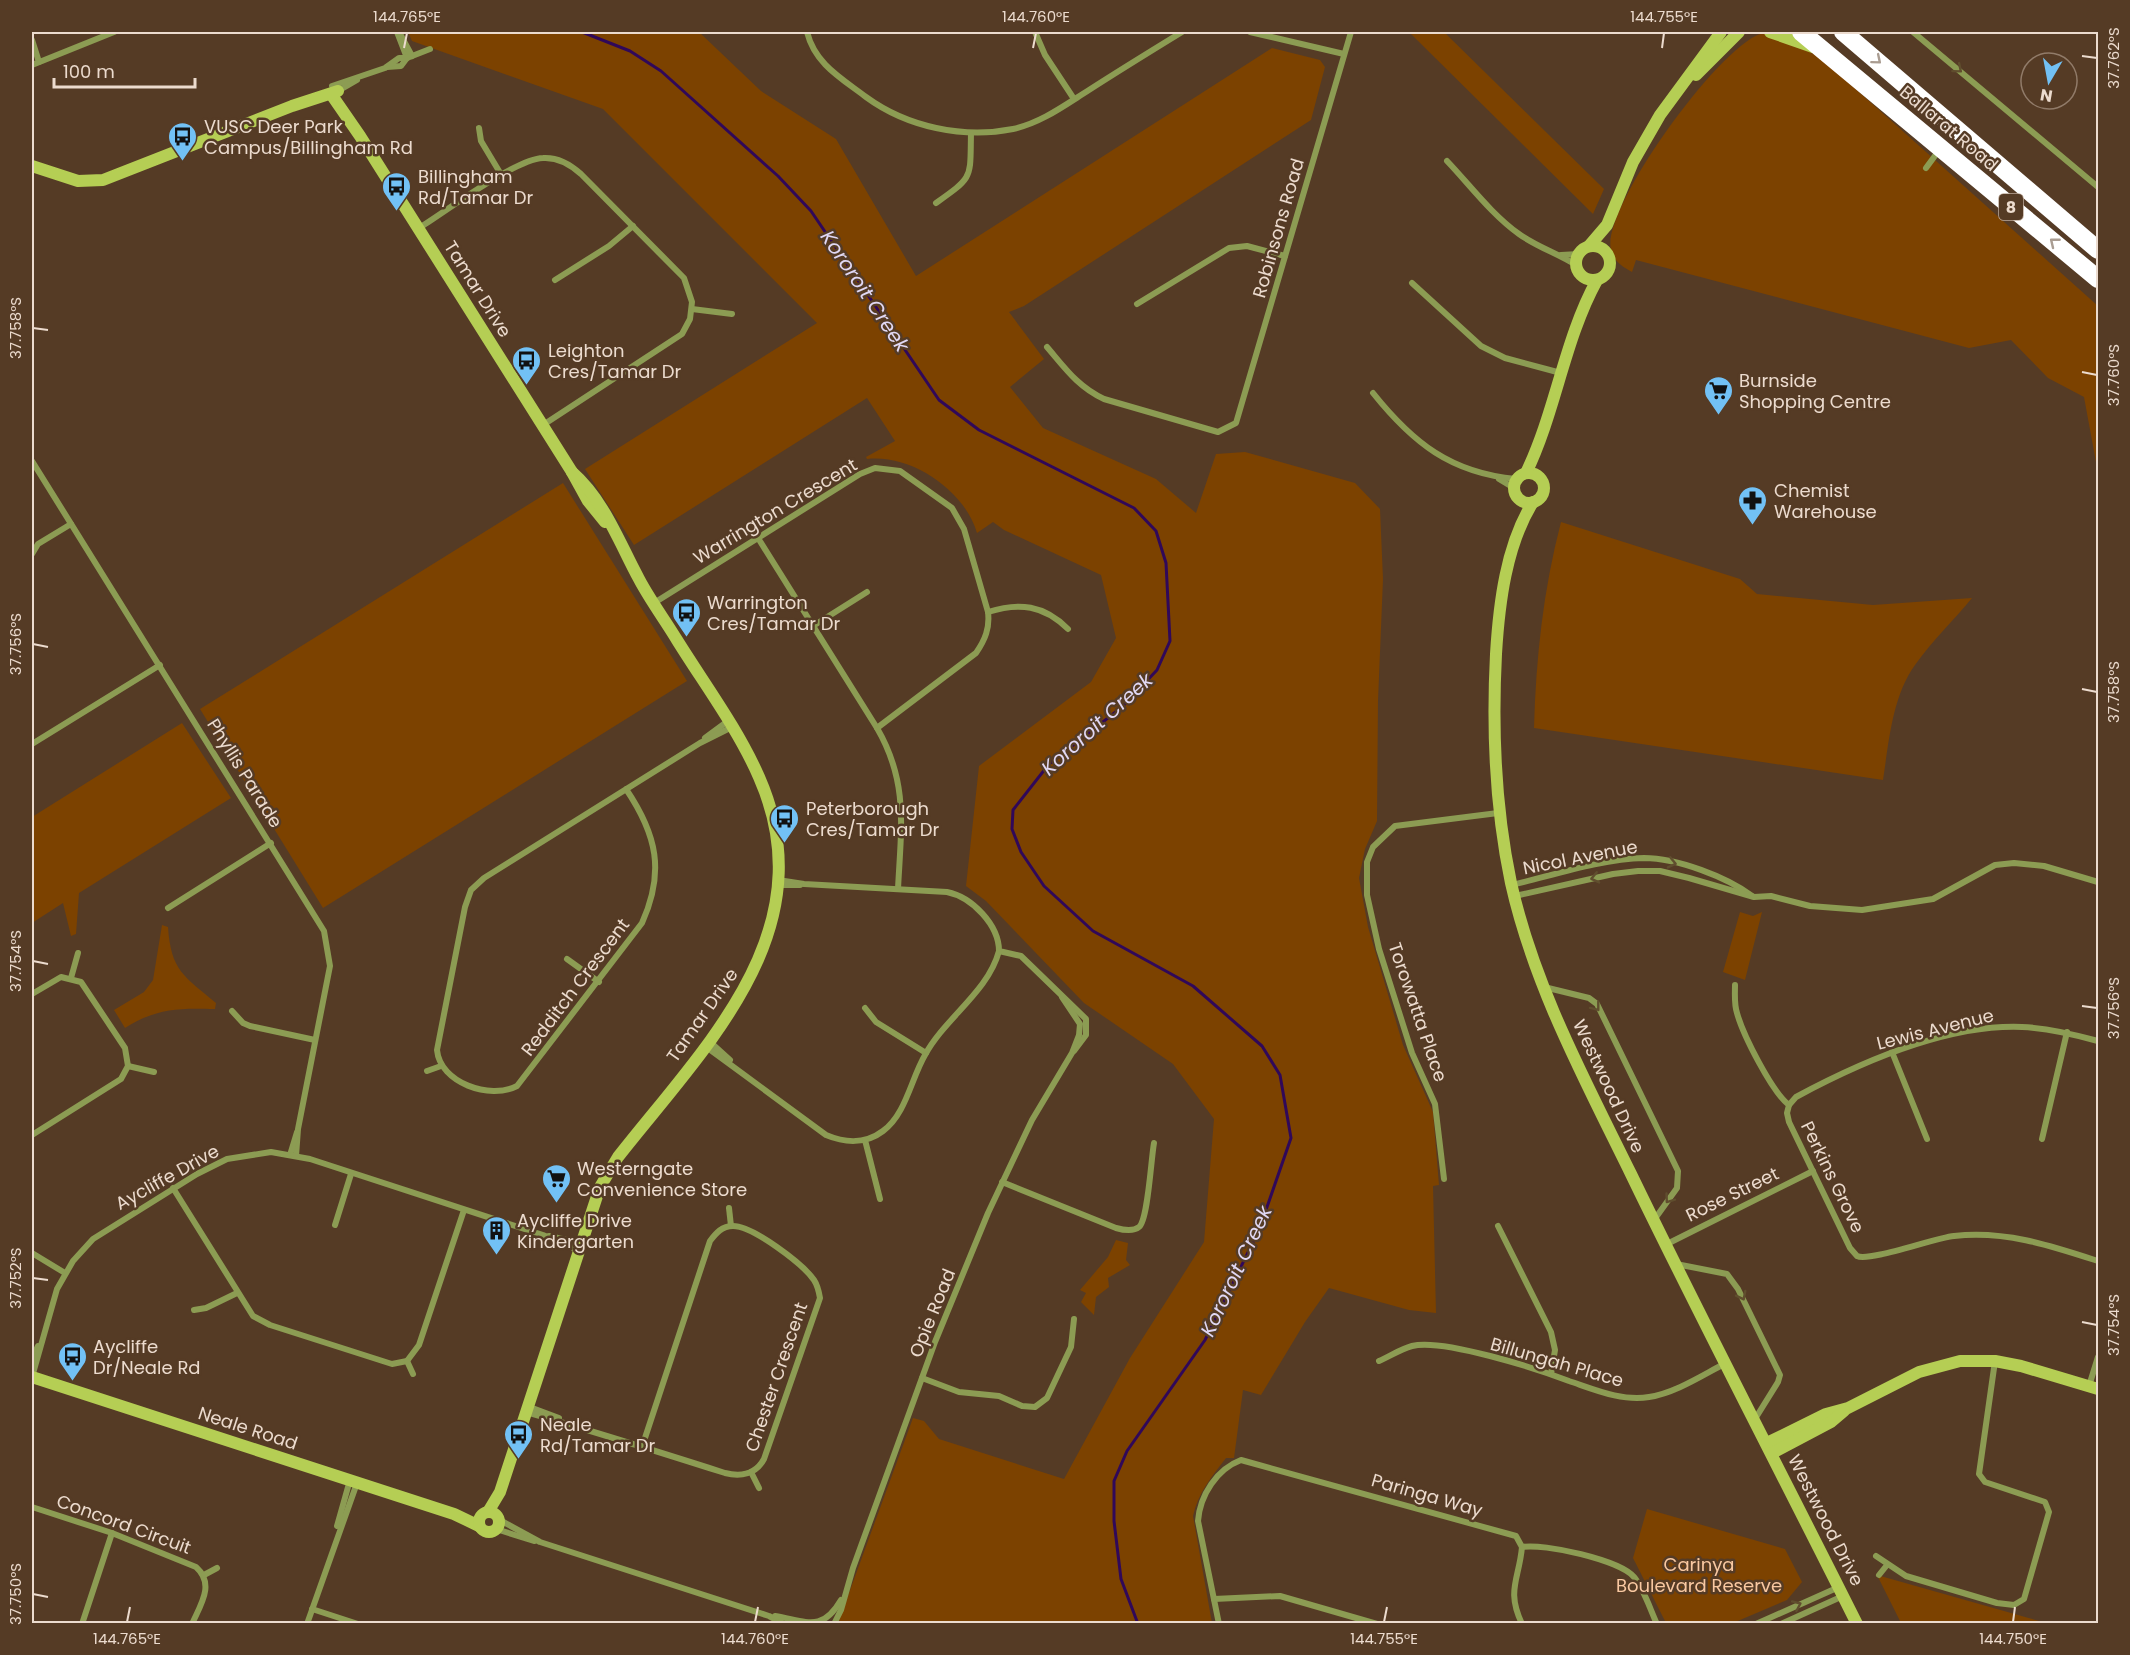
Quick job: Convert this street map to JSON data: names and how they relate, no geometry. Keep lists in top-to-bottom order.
{
  "streets": {
    "highway": ["Ballarat Road", "8"],
    "street": [
      "Robinsons Road",
      "Tamar Drive",
      "Warrington Crescent",
      "Phyllis Parade",
      "Nicol Avenue",
      "Redditch Crescent",
      "Torowatta Place",
      "Lewis Avenue",
      "Westwood Drive",
      "Aycliffe Drive",
      "Perkins Grove",
      "Rose Street",
      "Opie Road",
      "Billungah Place",
      "Chester Crescent",
      "Neale Road",
      "Paringa Way",
      "Concord Circuit"
    ]
  },
  "crossings": [
    ["Tamar Drive", "Warrington Crescent"],
    ["Tamar Drive", "Aycliffe Drive"],
    ["Tamar Drive", "Chester Crescent"],
    ["Tamar Drive", "Neale Road"],
    ["Phyllis Parade", "Aycliffe Drive"],
    ["Nicol Avenue", "Westwood Drive"],
    ["Torowatta Place", "Westwood Drive"],
    ["Lewis Avenue", "Perkins Grove"],
    ["Westwood Drive", "Rose Street"],
    ["Westwood Drive", "Billungah Place"],
    ["Aycliffe Drive", "Neale Road"],
    ["Perkins Grove", "Rose Street"],
    ["Opie Road", "Neale Road"]
  ],
  "water": ["Kororoit Creek"],
  "parks": ["Carinya Boulevard Reserve"],
  "places": {
    "bus stop": [
      "VUSC Deer Park Campus/Billingham Rd",
      "Billingham Rd/Tamar Dr",
      "Leighton Cres/Tamar Dr",
      "Warrington Cres/Tamar Dr",
      "Peterborough Cres/Tamar Dr",
      "Aycliffe Dr/Neale Rd",
      "Neale Rd/Tamar Dr"
    ],
    "supermarket": ["Burnside Shopping Centre", "Westerngate Convenience Store"],
    "pharmacy": ["Chemist Warehouse"],
    "building": ["Aycliffe Drive Kindergarten"]
  },
  "scale_bar": "100 m",
  "north": "bottom",
  "coordinates": [
    "144.765°E",
    "144.760°E",
    "144.755°E",
    "37.762°S",
    "37.758°S",
    "37.760°S",
    "37.756°S",
    "37.754°S",
    "37.752°S",
    "37.750°S",
    "144.750°E"
  ]
}
